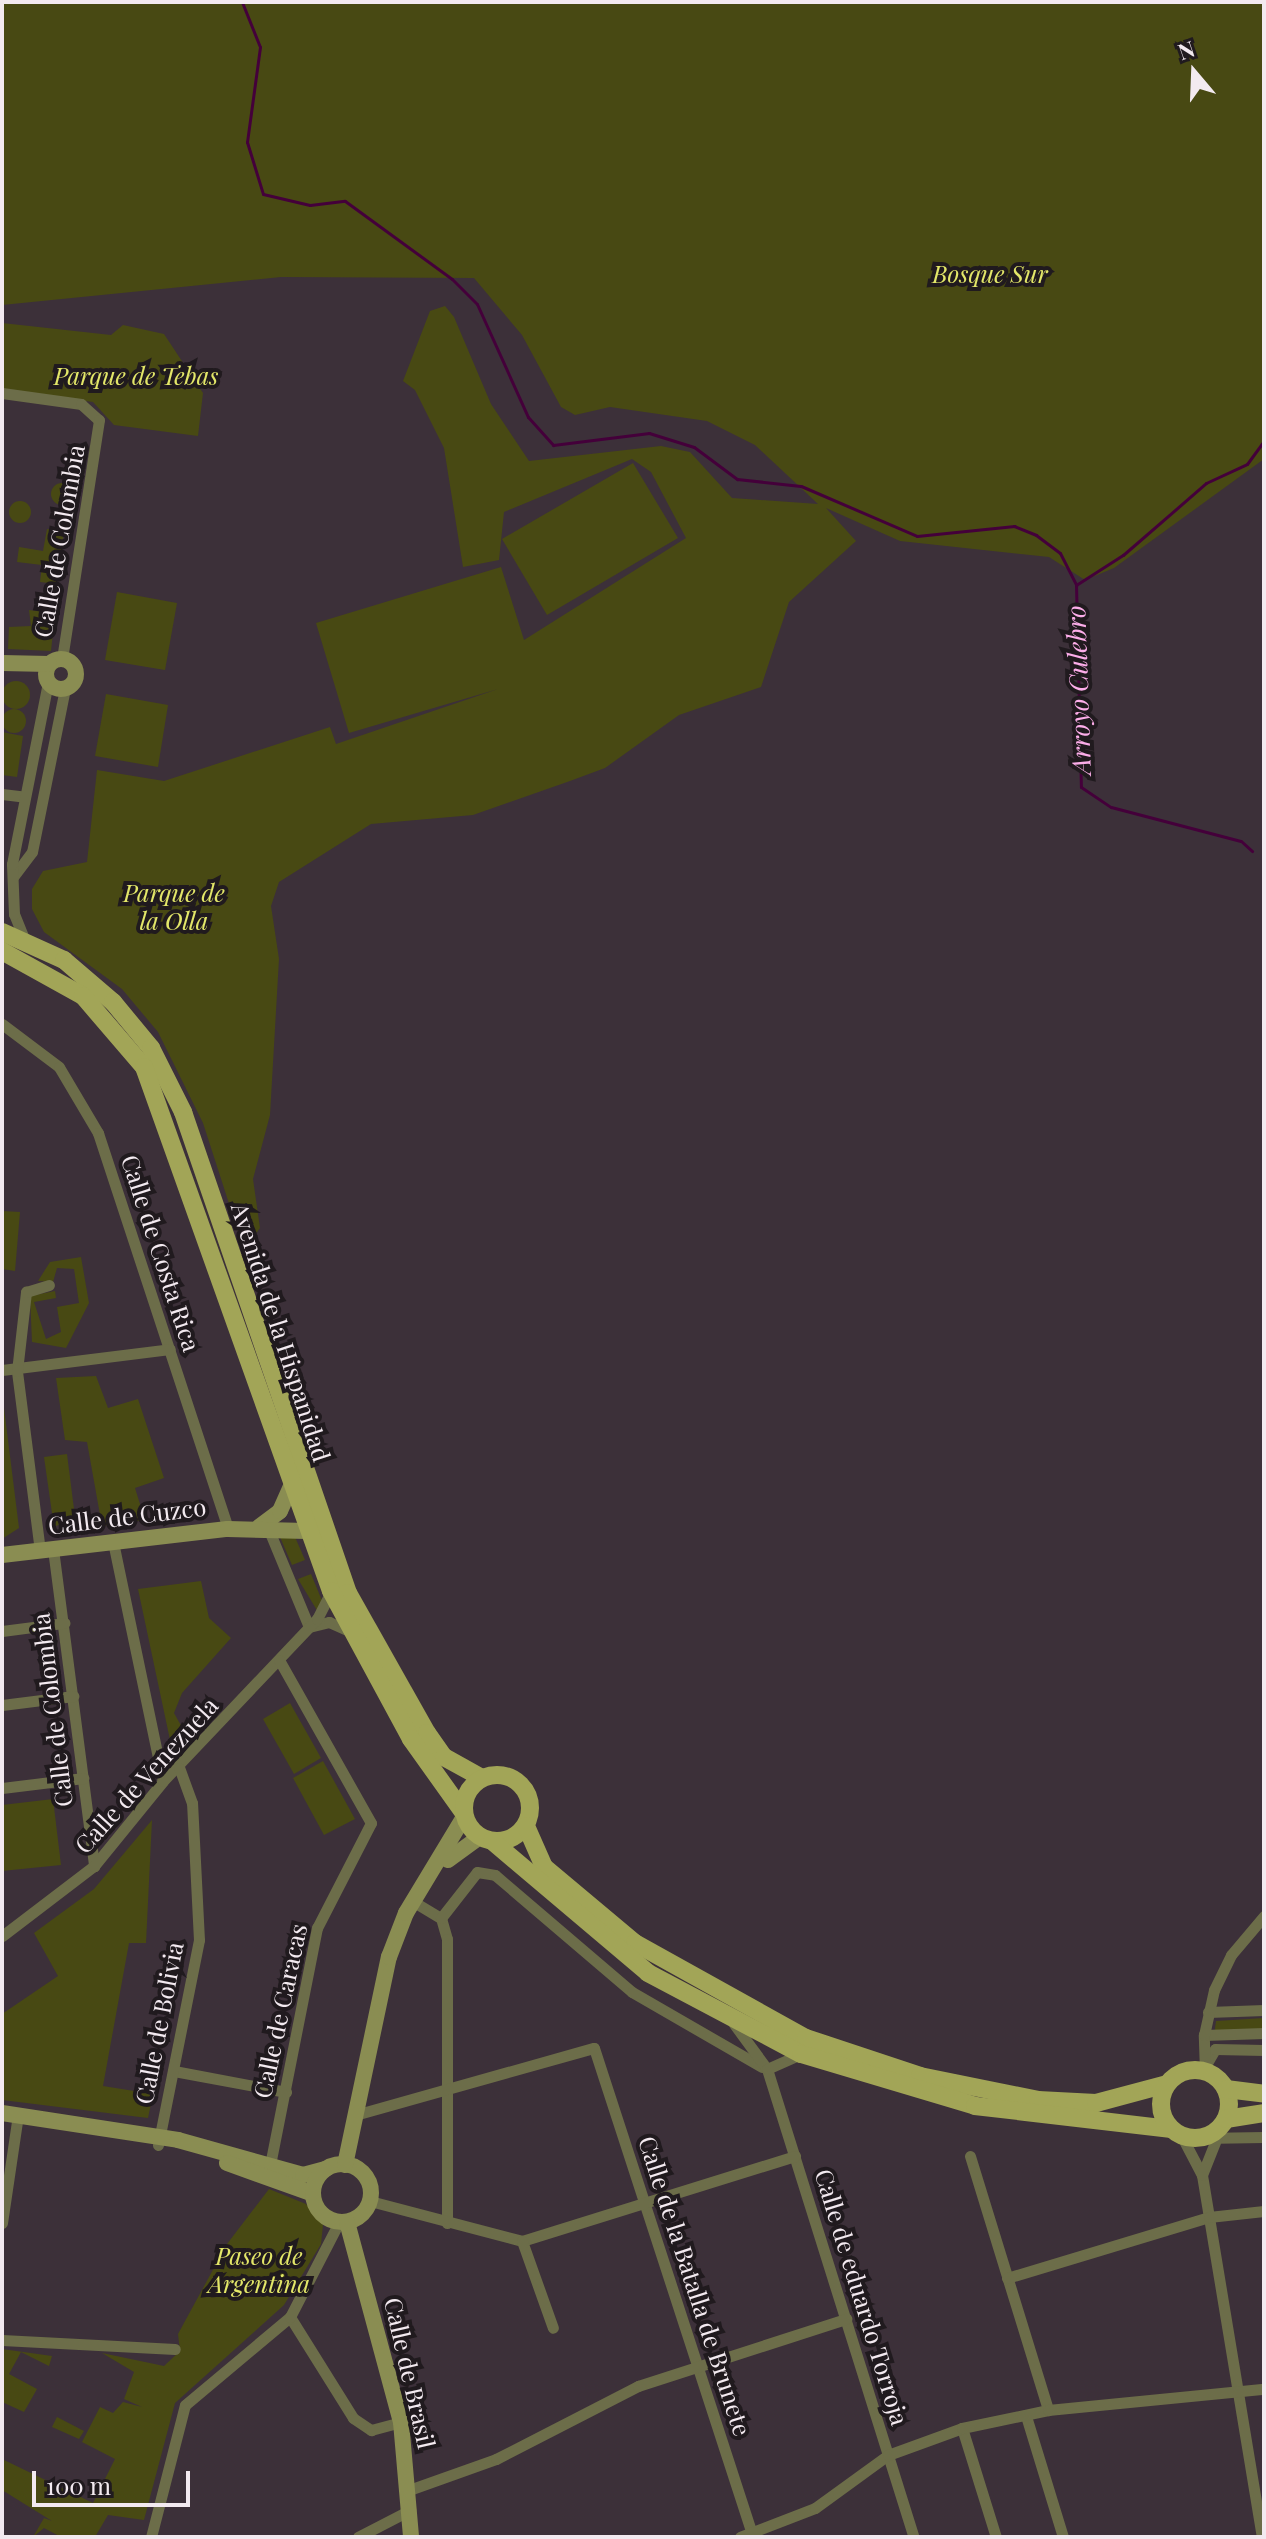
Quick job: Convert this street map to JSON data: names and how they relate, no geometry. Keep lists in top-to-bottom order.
{
  "streets": {
    "main road": ["Avenida de la Hispanidad"],
    "street": [
      "Calle de Colombia",
      "Calle de Costa Rica",
      "Calle de Cuzco",
      "Calle de Venezuela",
      "Calle de Caracas",
      "Calle de Bolivia",
      "Calle de la Batalla de Brunete",
      "Calle de eduardo Torroja",
      "Calle de Brasil"
    ]
  },
  "crossings": [
    ["Calle de Colombia", "Avenida de la Hispanidad"],
    ["Calle de Colombia", "Calle de Cuzco"],
    ["Calle de Colombia", "Calle de Venezuela"],
    ["Calle de Costa Rica", "Calle de Cuzco"],
    ["Avenida de la Hispanidad", "Calle de Cuzco"],
    ["Avenida de la Hispanidad", "Calle de Venezuela"],
    ["Calle de Venezuela", "Calle de Caracas"],
    ["Calle de Venezuela", "Calle de Bolivia"]
  ],
  "water": ["Arroyo Culebro"],
  "parks": [
    "Bosque Sur",
    "Parque de Tebas",
    "Parque de la Olla",
    "Paseo de Argentina"
  ],
  "scale_bar": "100 m",
  "north": "top"
}
